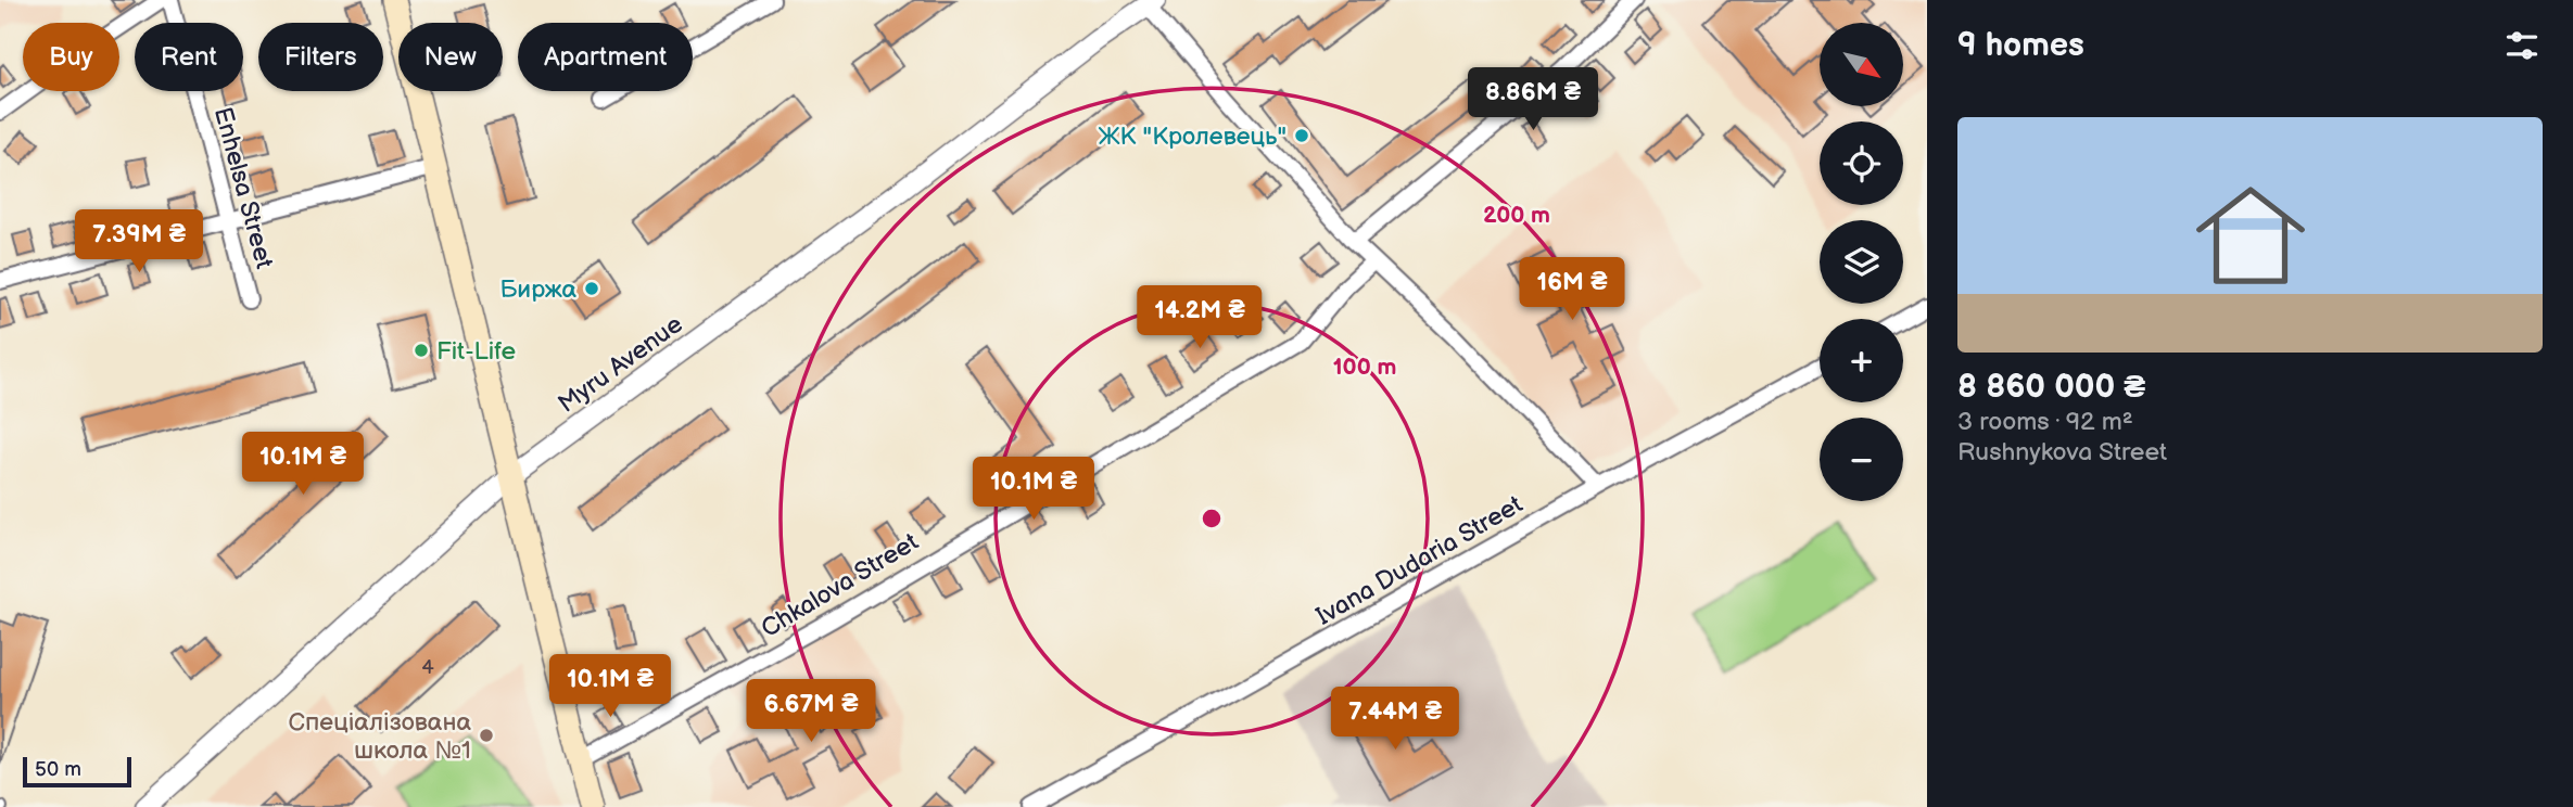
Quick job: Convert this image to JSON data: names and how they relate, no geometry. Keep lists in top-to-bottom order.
{
  "streets": {
    "street": [
      "Enhelsa Street",
      "Myru Avenue",
      "Ivana Dudaria Street",
      "Chkalova Street"
    ]
  },
  "places": [
    "ЖК \"Кролевець\"",
    "Биржа",
    "Fit-Life",
    "Спеціалізована школа №1"
  ],
  "house_numbers": ["4"],
  "scale_bar": "50 m",
  "north": "bottom right",
  "page": {
    "heading": "9 homes",
    "map_buttons": ["+", "−"],
    "chip": [
      "Buy",
      "Rent",
      "Filters",
      "New",
      "Apartment"
    ],
    "price": [
      "8.86M ₴",
      "7.39M ₴",
      "16M ₴",
      "14.2M ₴",
      "10.1M ₴",
      "10.1M ₴",
      "10.1M ₴",
      "6.67M ₴",
      "7.44M ₴"
    ],
    "list": [
      {
        "name": "8 860 000 ₴",
        "note": "3 rooms · 92 m² · Rushnykova Street"
      }
    ],
    "scale": "50 m"
  },
  "rings": ["200 m", "100 m"]
}
